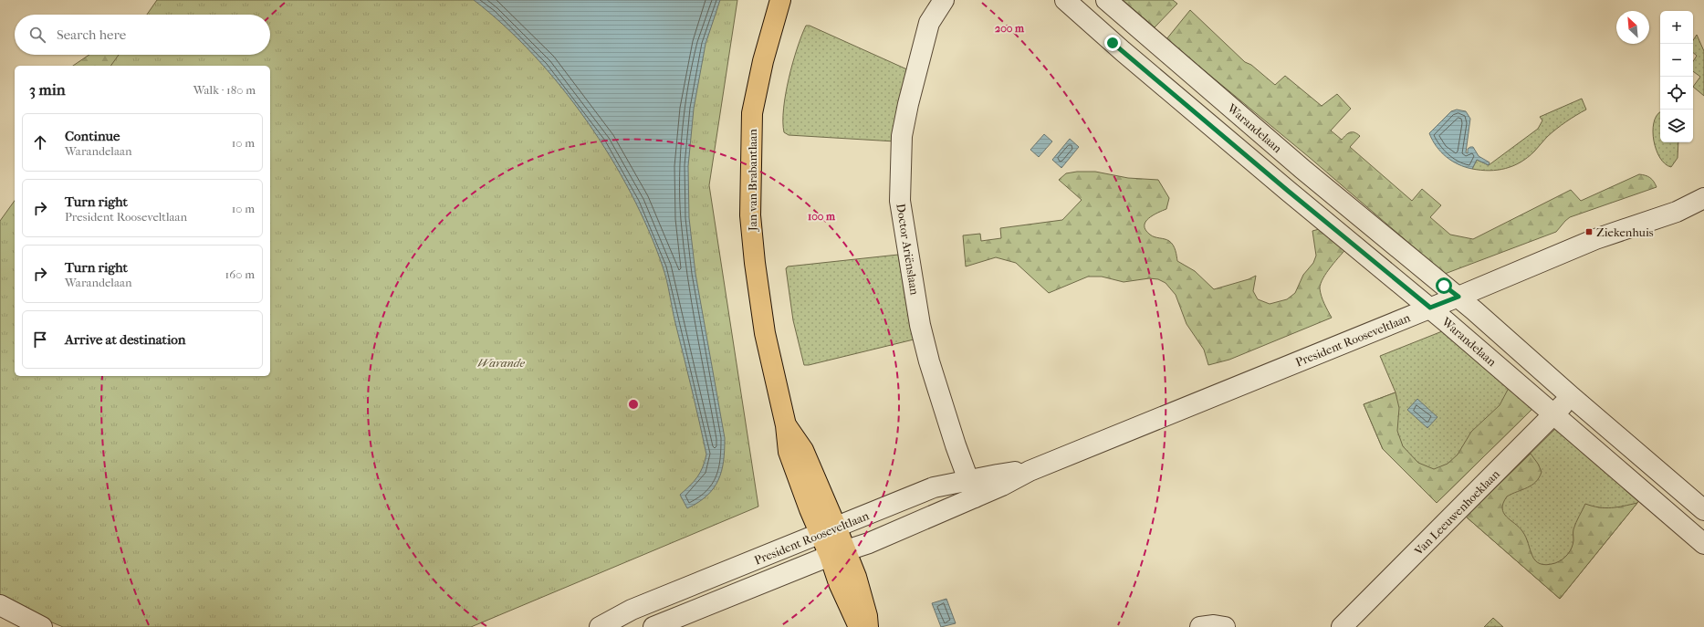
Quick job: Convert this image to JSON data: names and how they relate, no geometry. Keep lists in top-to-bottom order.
{
  "streets": {
    "main road": ["Jan van Brabantlaan"],
    "street": [
      "Warandelaan",
      "Doctor Ariënslaan",
      "President Rooseveltlaan",
      "Van Leeuwenhoeklaan"
    ]
  },
  "crossings": [
    ["Warandelaan", "President Rooseveltlaan"],
    ["Warandelaan", "Van Leeuwenhoeklaan"],
    ["Jan van Brabantlaan", "President Rooseveltlaan"],
    ["Doctor Ariënslaan", "President Rooseveltlaan"]
  ],
  "parks": ["Warande"],
  "places": {
    "transit": ["Ziekenhuis"]
  },
  "north": "top left",
  "page": {
    "map_buttons": ["+", "−"],
    "search": "Search here",
    "heading": ["3 min", "Walk · 180 m"],
    "list": [
      ["Continue", "Warandelaan", "10 m"],
      ["Turn right", "President Rooseveltlaan", "10 m"],
      ["Turn right", "Warandelaan", "160 m"],
      "Arrive at destination"
    ]
  },
  "rings": ["200 m", "100 m"]
}
